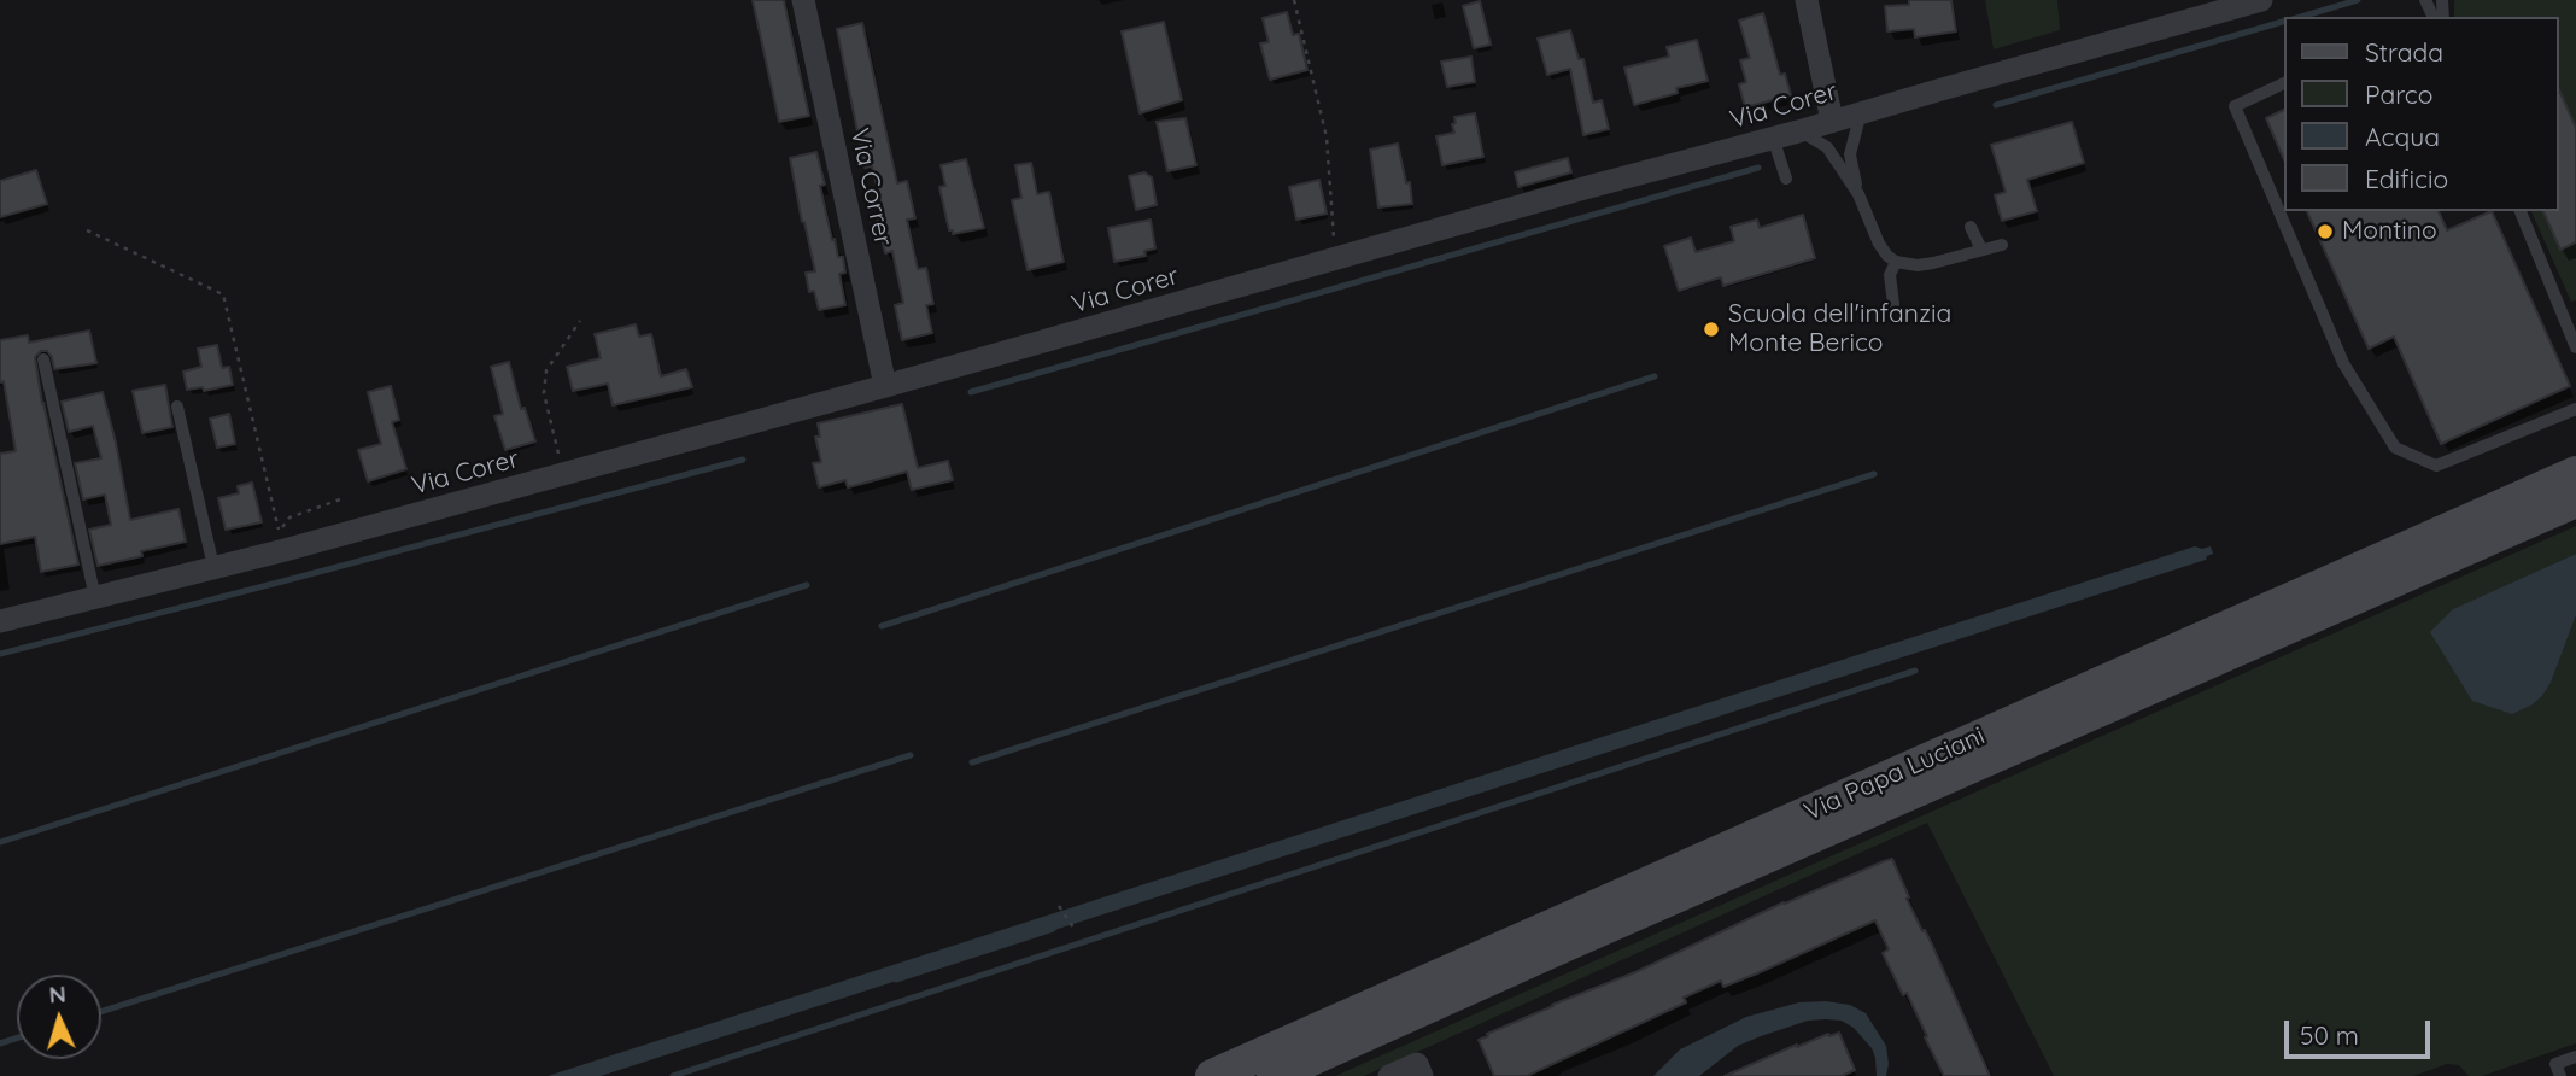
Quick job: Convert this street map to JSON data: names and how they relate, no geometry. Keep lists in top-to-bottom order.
{
  "streets": {
    "main road": ["Via Papa Luciani"],
    "street": ["Via Corer", "Via Correr"]
  },
  "crossings": [
    ["Via Corer", "Via Correr"]
  ],
  "places": ["Montino", "Scuola dell'infanzia Monte Berico"],
  "legend": [
    "Strada",
    "Parco",
    "Acqua",
    "Edificio"
  ],
  "scale_bar": "50 m",
  "north": "top"
}
